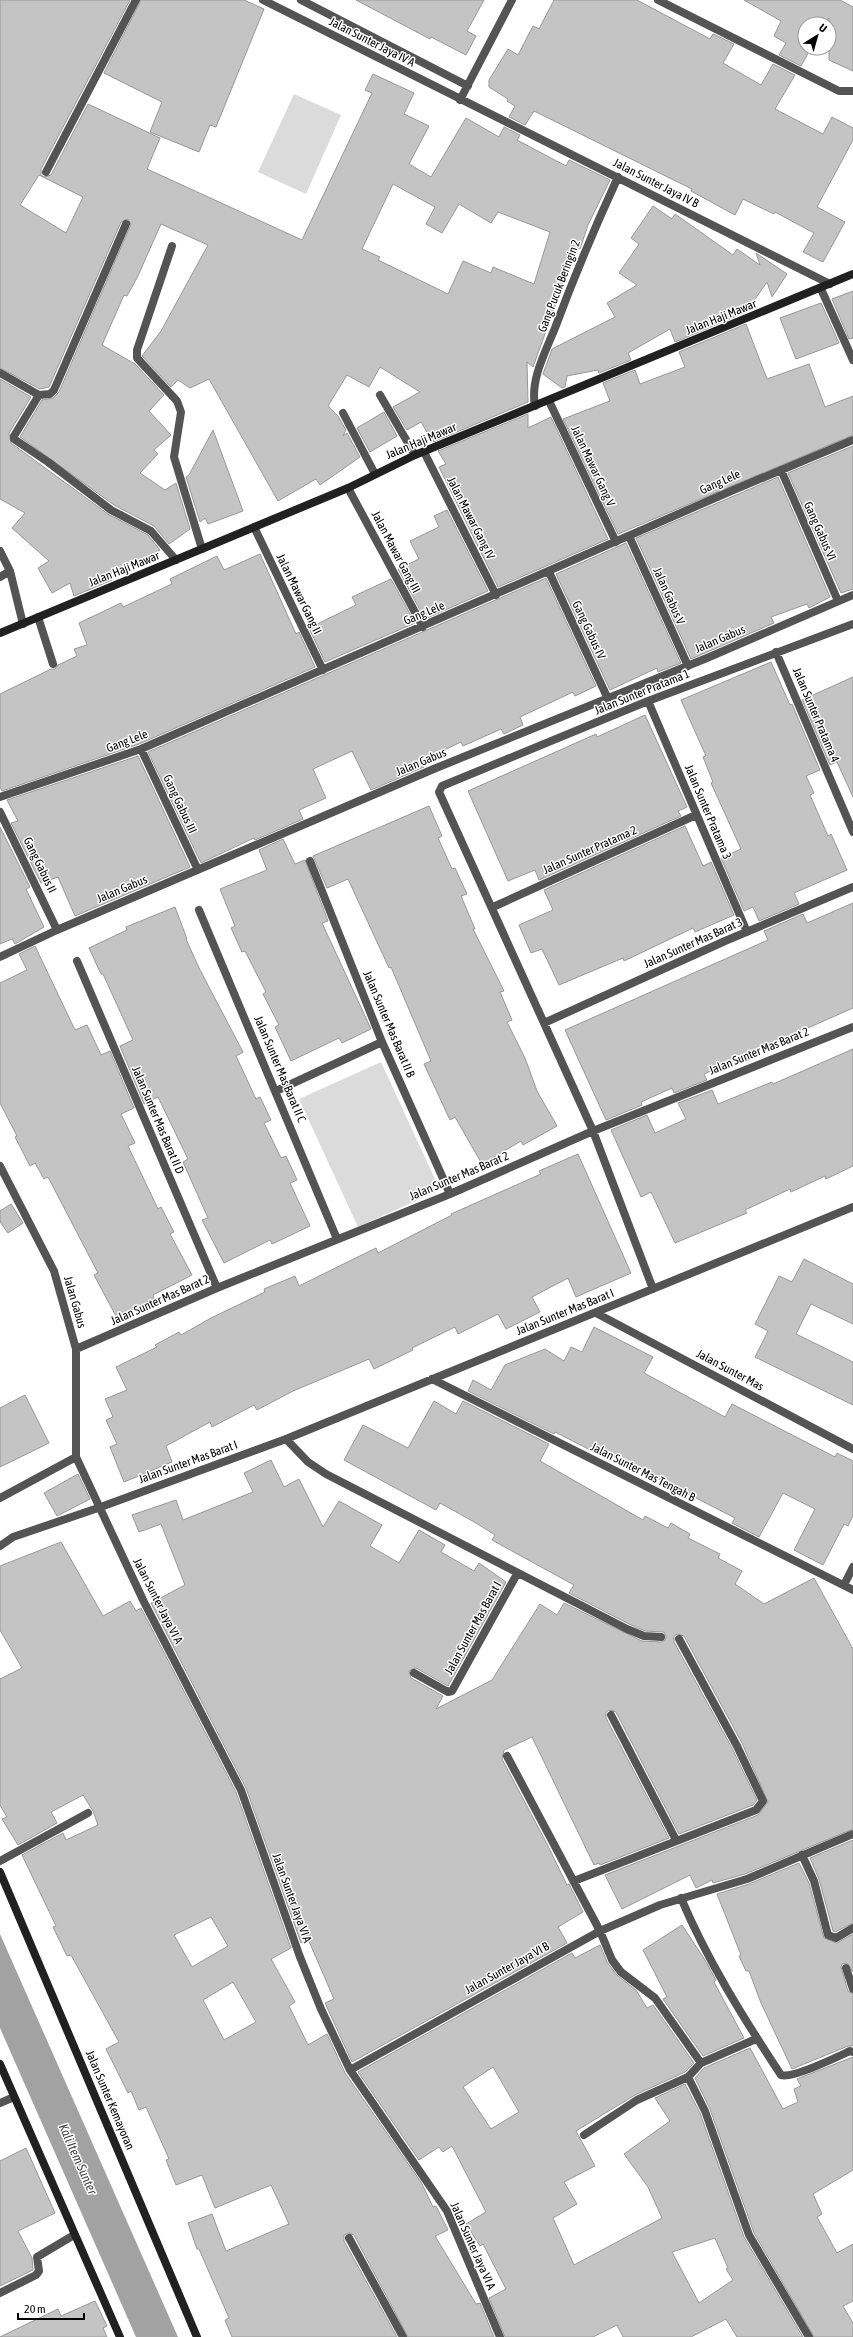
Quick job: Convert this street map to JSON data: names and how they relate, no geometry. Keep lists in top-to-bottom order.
{
  "streets": {
    "street": [
      "Jalan Sunter Jaya IV A",
      "Jalan Sunter Jaya IV B",
      "Gang Pucuk Beringin 2",
      "Jalan Haji Mawar",
      "Jalan Mawar Gang V",
      "Gang Lele",
      "Jalan Mawar Gang IV",
      "Gang Gabus VI",
      "Jalan Mawar Gang III",
      "Jalan Mawar Gang II",
      "Jalan Gabus V",
      "Gang Gabus IV",
      "Jalan Gabus",
      "Jalan Sunter Pratama 1",
      "Jalan Sunter Pratama 4",
      "Gang Gabus III",
      "Jalan Sunter Pratama 3",
      "Jalan Sunter Pratama 2",
      "Gang Gabus II",
      "Jalan Sunter Mas Barat 3",
      "Jalan Sunter Mas Barat II B",
      "Jalan Sunter Mas Barat 2",
      "Jalan Sunter Mas Barat II C",
      "Jalan Sunter Mas Barat II D",
      "Jalan Sunter Mas Barat I",
      "Jalan Sunter Mas",
      "Jalan Sunter Mas Tengah B",
      "Jalan Sunter Jaya VI A",
      "Jalan Sunter Jaya VI B",
      "Jalan Sunter Kemayoran"
    ]
  },
  "crossings": [
    ["Jalan Sunter Jaya IV A", "Jalan Sunter Jaya IV B"],
    ["Jalan Sunter Jaya IV B", "Gang Pucuk Beringin 2"],
    ["Jalan Sunter Jaya IV B", "Jalan Haji Mawar"],
    ["Gang Pucuk Beringin 2", "Jalan Haji Mawar"],
    ["Jalan Haji Mawar", "Jalan Mawar Gang V"],
    ["Jalan Haji Mawar", "Jalan Mawar Gang IV"],
    ["Jalan Haji Mawar", "Jalan Mawar Gang III"],
    ["Jalan Haji Mawar", "Jalan Mawar Gang II"],
    ["Jalan Mawar Gang V", "Gang Lele"],
    ["Gang Lele", "Jalan Mawar Gang IV"],
    ["Gang Lele", "Gang Gabus VI"],
    ["Gang Lele", "Jalan Mawar Gang III"],
    ["Gang Lele", "Jalan Mawar Gang II"],
    ["Gang Lele", "Jalan Gabus V"],
    ["Gang Lele", "Gang Gabus IV"],
    ["Gang Lele", "Gang Gabus III"],
    ["Gang Gabus VI", "Jalan Gabus"],
    ["Jalan Gabus V", "Jalan Gabus"],
    ["Gang Gabus IV", "Jalan Gabus"],
    ["Jalan Gabus", "Gang Gabus III"],
    ["Jalan Gabus", "Gang Gabus II"],
    ["Jalan Gabus", "Jalan Sunter Mas Barat 2"],
    ["Jalan Gabus", "Jalan Sunter Jaya VI A"],
    ["Jalan Sunter Pratama 1", "Jalan Sunter Pratama 4"],
    ["Jalan Sunter Pratama 1", "Jalan Sunter Pratama 3"],
    ["Jalan Sunter Pratama 1", "Jalan Sunter Pratama 2"],
    ["Jalan Sunter Pratama 3", "Jalan Sunter Pratama 2"],
    ["Jalan Sunter Pratama 3", "Jalan Sunter Mas Barat 3"],
    ["Jalan Sunter Mas Barat II B", "Jalan Sunter Mas Barat 2"],
    ["Jalan Sunter Mas Barat 2", "Jalan Sunter Mas Barat II C"],
    ["Jalan Sunter Mas Barat 2", "Jalan Sunter Mas Barat II D"],
    ["Jalan Sunter Mas Barat I", "Jalan Sunter Mas"],
    ["Jalan Sunter Mas Barat I", "Jalan Sunter Mas Tengah B"],
    ["Jalan Sunter Mas Barat I", "Jalan Sunter Jaya VI A"],
    ["Jalan Sunter Jaya VI A", "Jalan Sunter Jaya VI B"]
  ],
  "water": ["Kali Item Sunter"],
  "scale_bar": "20 m",
  "north": "top right"
}
